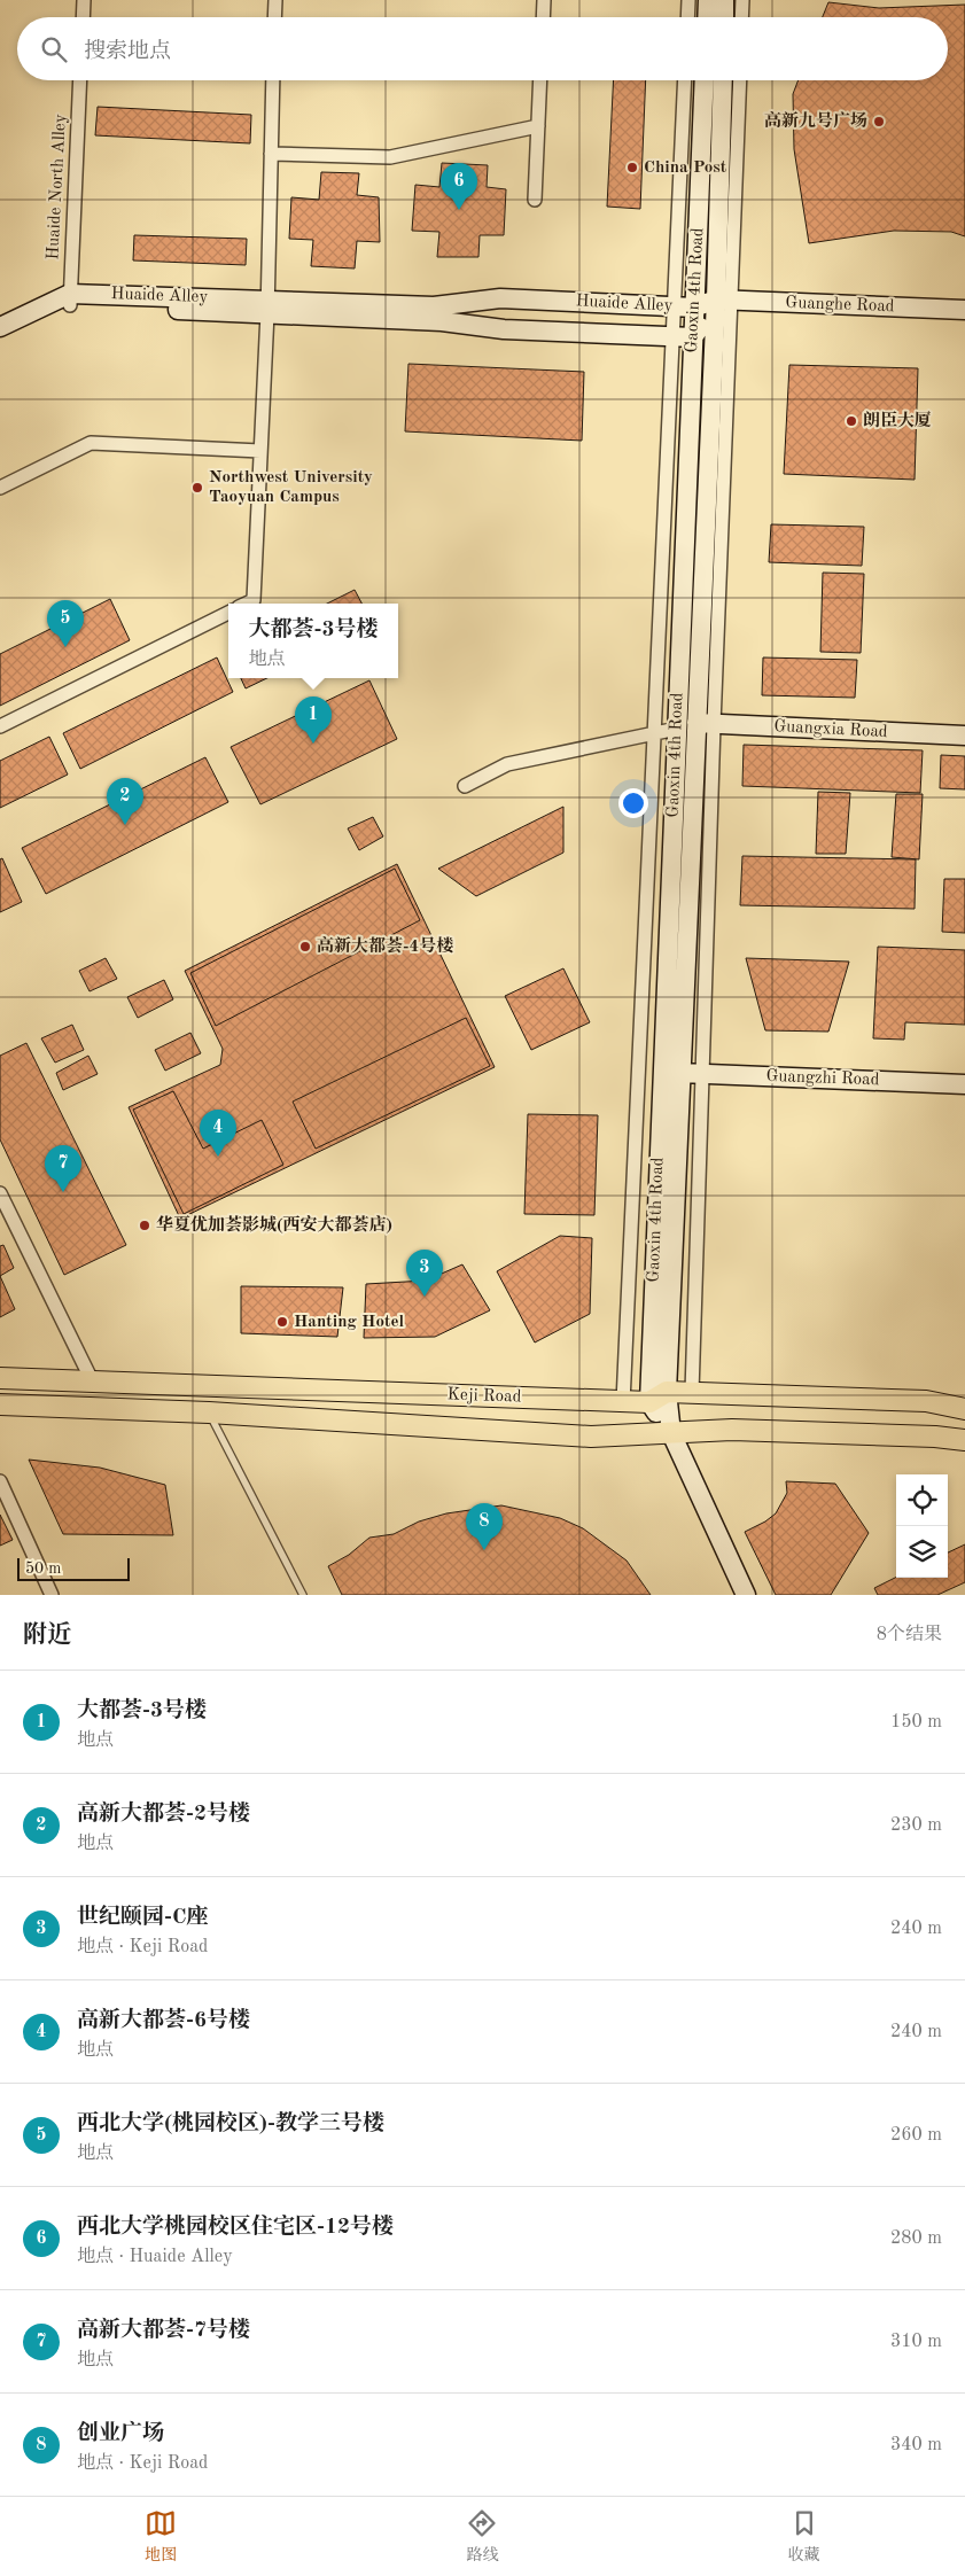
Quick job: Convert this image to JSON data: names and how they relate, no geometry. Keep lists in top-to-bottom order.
{
  "streets": {
    "main road": [
      "Gaoxin 4th Road",
      "Huaide Alley",
      "Guanghe Road",
      "Guangxia Road",
      "Guangzhi Road",
      "Keji Road"
    ],
    "street": ["Huaide North Alley"]
  },
  "crossings": [
    ["Huaide North Alley", "Huaide Alley"],
    ["Gaoxin 4th Road", "Huaide Alley"],
    ["Gaoxin 4th Road", "Guanghe Road"],
    ["Gaoxin 4th Road", "Guangxia Road"],
    ["Gaoxin 4th Road", "Guangzhi Road"],
    ["Gaoxin 4th Road", "Keji Road"],
    ["Huaide Alley", "Guanghe Road"]
  ],
  "places": [
    "高新九号广场",
    "China Post",
    "朗臣大厦",
    "Northwest University Taoyuan Campus",
    "高新大都荟-4号楼",
    "华夏优加荟影城(西安大都荟店)",
    "Hanting Hotel"
  ],
  "scale_bar": "50 m",
  "page": {
    "search": "搜索地点",
    "pins": [
      "6",
      "5",
      "1",
      "2",
      "4",
      "7",
      "3",
      "8"
    ],
    "popup": ["大都荟-3号楼", "地点"],
    "scale": "50 m",
    "heading": ["附近", "8个结果"],
    "list": [
      {
        "mark": "1",
        "name": "大都荟-3号楼",
        "note": "地点",
        "value": "150 m"
      },
      {
        "mark": "2",
        "name": "高新大都荟-2号楼",
        "note": "地点",
        "value": "230 m"
      },
      {
        "mark": "3",
        "name": "世纪颐园-C座",
        "note": "地点 · Keji Road",
        "value": "240 m"
      },
      {
        "mark": "4",
        "name": "高新大都荟-6号楼",
        "note": "地点",
        "value": "240 m"
      },
      {
        "mark": "5",
        "name": "西北大学(桃园校区)-教学三号楼",
        "note": "地点",
        "value": "260 m"
      },
      {
        "mark": "6",
        "name": "西北大学桃园校区住宅区-12号楼",
        "note": "地点 · Huaide Alley",
        "value": "280 m"
      },
      {
        "mark": "7",
        "name": "高新大都荟-7号楼",
        "note": "地点",
        "value": "310 m"
      },
      {
        "mark": "8",
        "name": "创业广场",
        "note": "地点 · Keji Road",
        "value": "340 m"
      }
    ],
    "nav": ["地图", "路线", "收藏"]
  }
}
